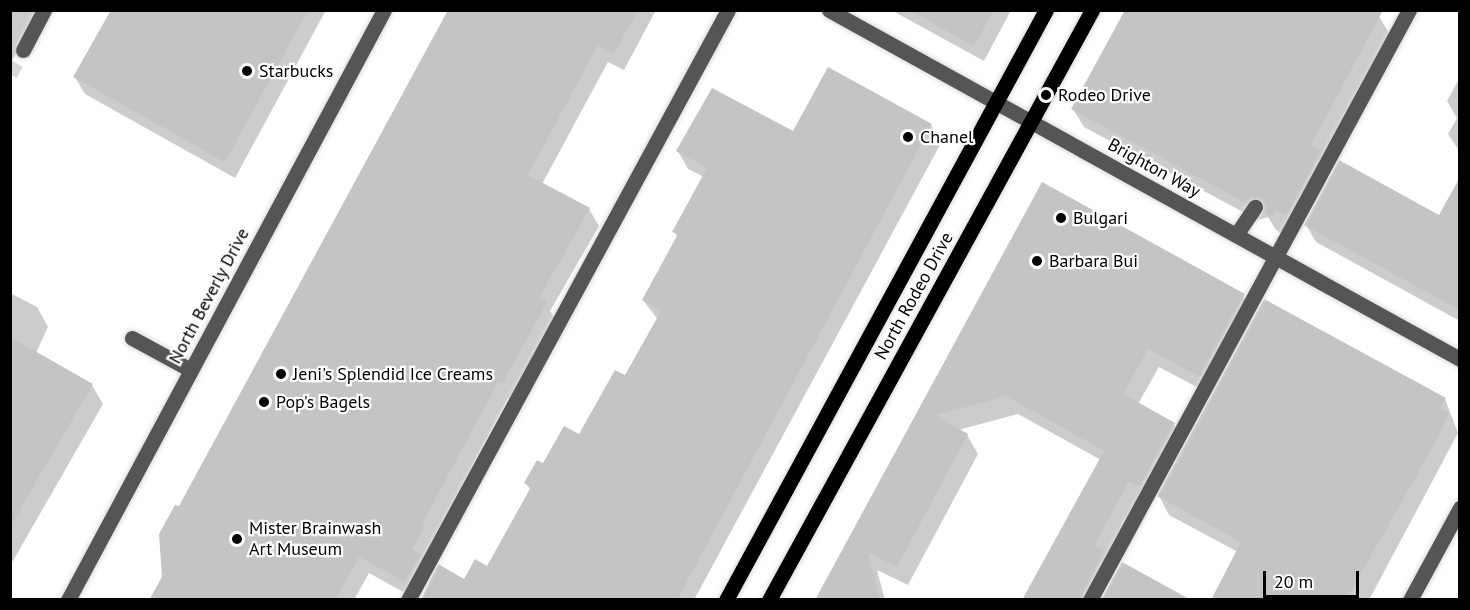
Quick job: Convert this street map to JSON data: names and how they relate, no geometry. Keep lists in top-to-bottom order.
{
  "streets": {
    "main road": ["North Rodeo Drive"],
    "street": ["Brighton Way", "North Beverly Drive"]
  },
  "crossings": [
    ["Brighton Way", "North Rodeo Drive"]
  ],
  "places": [
    "Starbucks",
    "Rodeo Drive",
    "Chanel",
    "Bulgari",
    "Barbara Bui",
    "Jeni's Splendid Ice Creams",
    "Pop's Bagels",
    "Mister Brainwash Art Museum"
  ],
  "scale_bar": "20 m"
}
